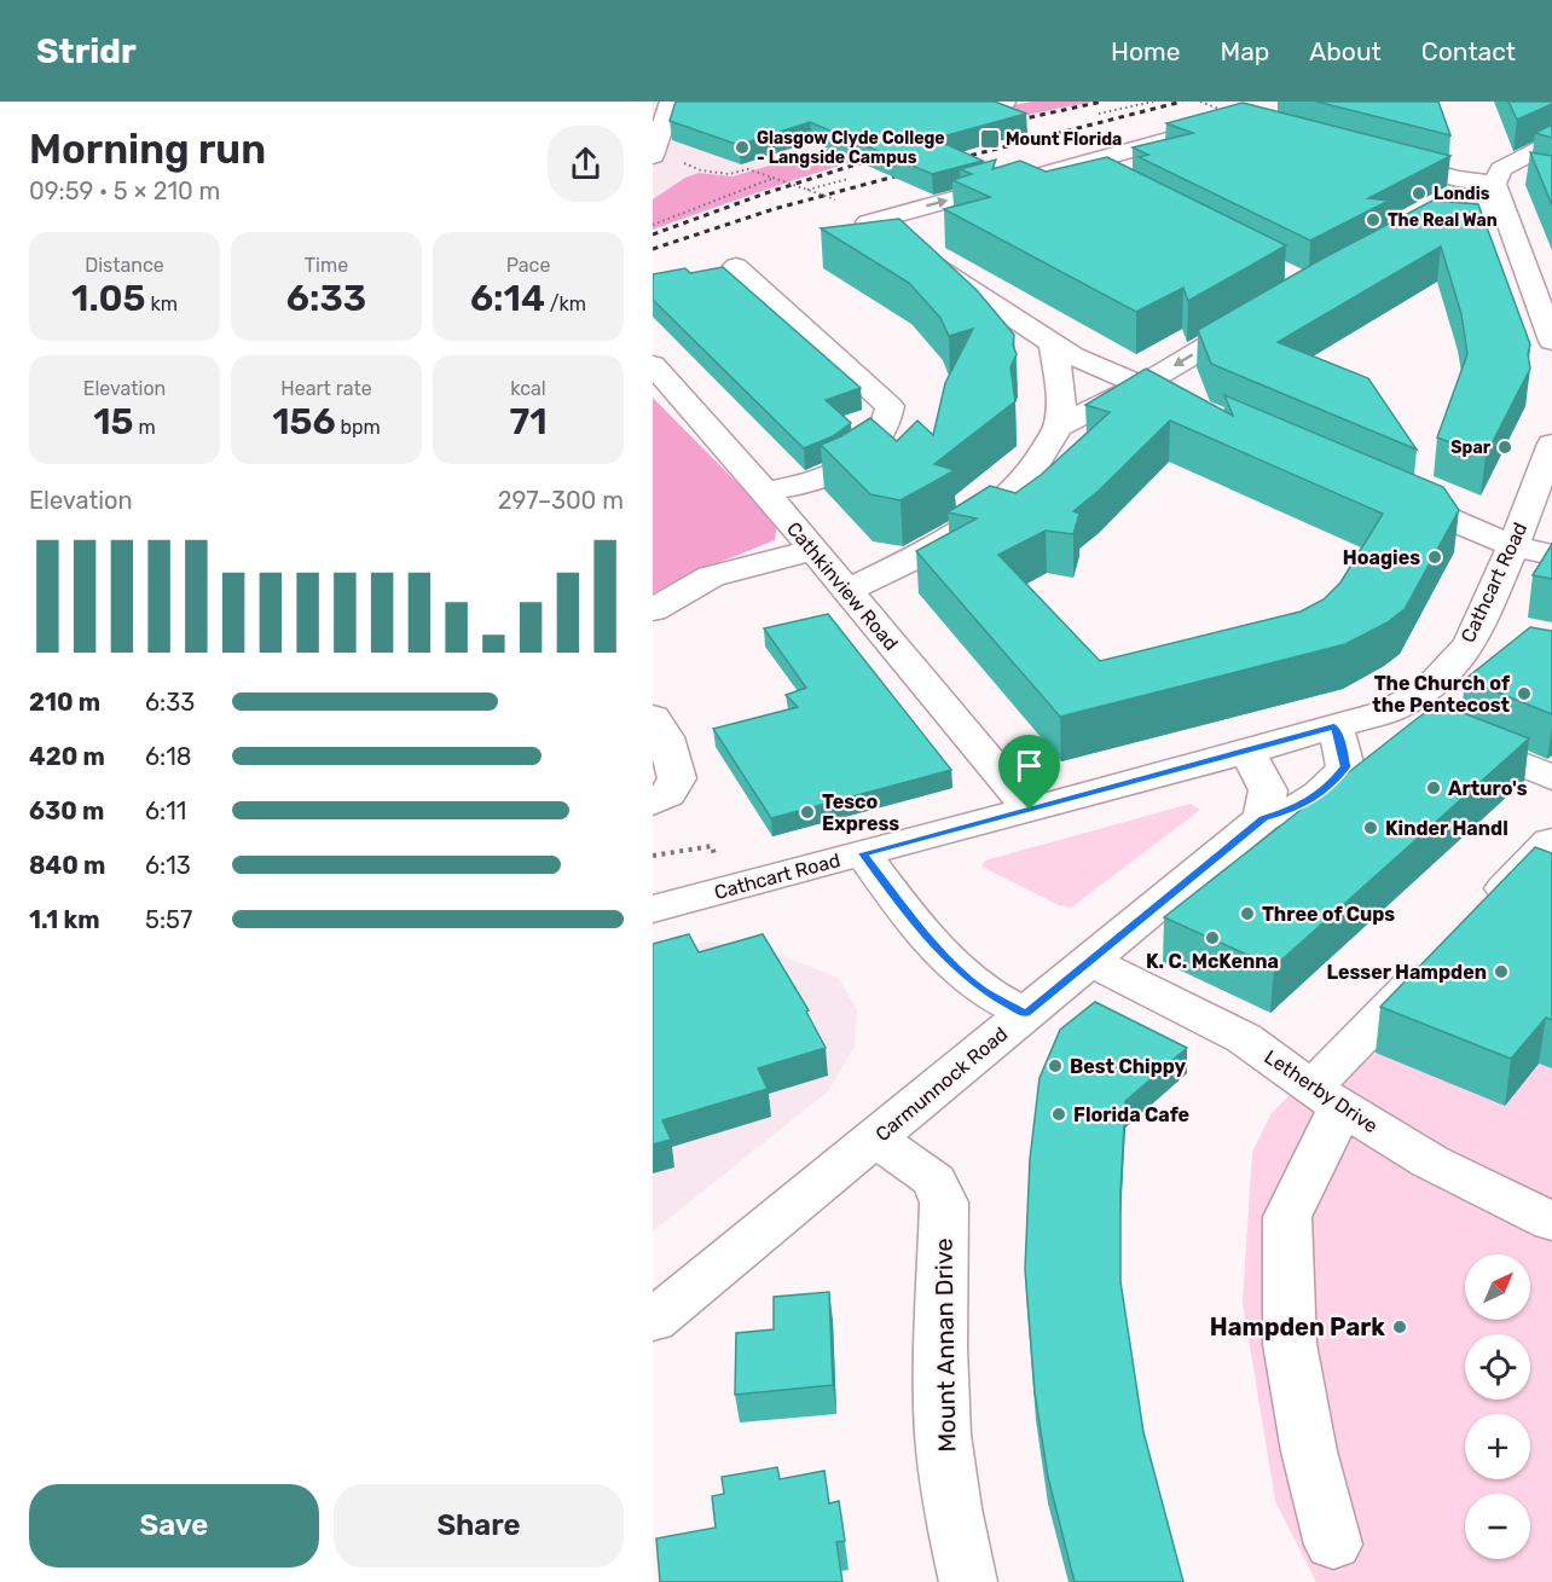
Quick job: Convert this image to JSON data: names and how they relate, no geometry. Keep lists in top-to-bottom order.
{
  "streets": {
    "street": [
      "Cathcart Road",
      "Cathkinview Road",
      "Carmunnock Road",
      "Letherby Drive",
      "Mount Annan Drive"
    ]
  },
  "crossings": [
    ["Cathcart Road", "Cathkinview Road"],
    ["Cathcart Road", "Carmunnock Road"],
    ["Carmunnock Road", "Letherby Drive"],
    ["Carmunnock Road", "Mount Annan Drive"]
  ],
  "places": {
    "transit": ["Mount Florida"],
    "other": [
      "Glasgow Clyde College - Langside Campus",
      "Londis",
      "The Real Wan",
      "Spar",
      "Hoagies",
      "The Church of the Pentecost",
      "Arturo's",
      "Tesco Express",
      "Kinder Handl",
      "Three of Cups",
      "K. C. McKenna",
      "Lesser Hampden",
      "Best Chippy",
      "Florida Cafe",
      "Hampden Park"
    ]
  },
  "north": "top right",
  "page": {
    "header": "Stridr",
    "nav": [
      "Home",
      "Map",
      "About",
      "Contact"
    ],
    "heading": ["Morning run", "09:59 · 5 × 210 m"],
    "stats": [
      ["Distance", "1.05 km"],
      ["Time", "6:33"],
      ["Pace", "6:14 /km"],
      ["Elevation", "15 m"],
      ["Heart rate", "156 bpm"],
      ["kcal", "71"]
    ],
    "chart": ["Elevation", "297–300 m"],
    "list": [
      {
        "name": "210 m",
        "note": "6:33"
      },
      {
        "name": "420 m",
        "note": "6:18"
      },
      {
        "name": "630 m",
        "note": "6:11"
      },
      {
        "name": "840 m",
        "note": "6:13"
      },
      {
        "name": "1.1 km",
        "note": "5:57"
      }
    ],
    "map_buttons": ["+", "−"],
    "buttons": ["Save", "Share"]
  }
}
